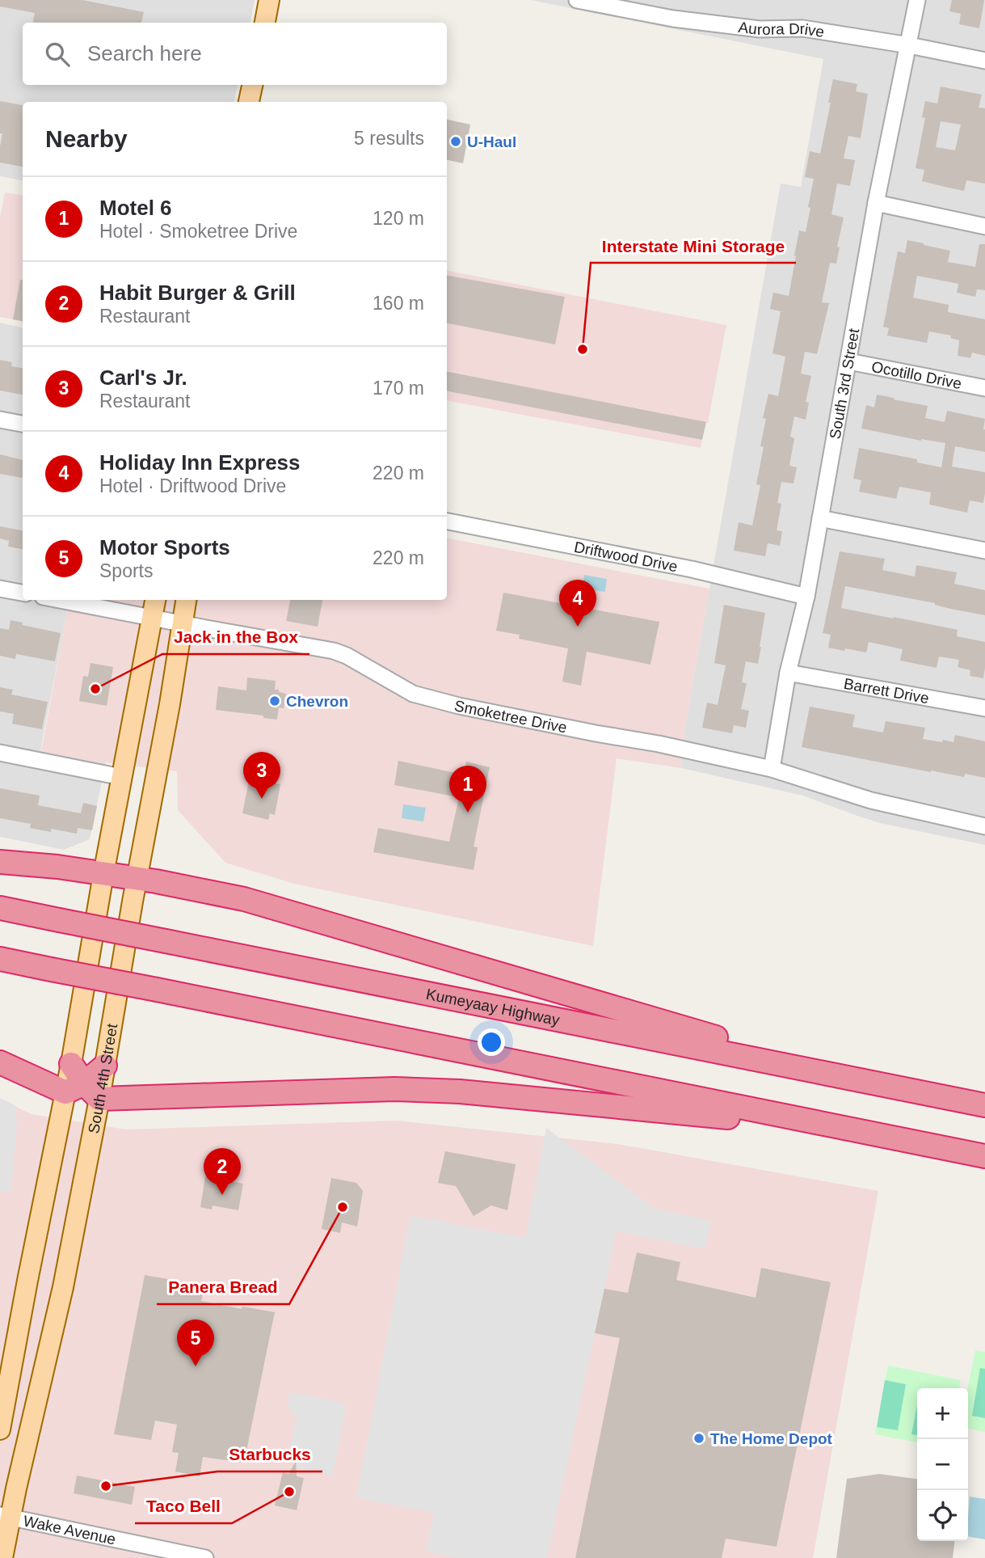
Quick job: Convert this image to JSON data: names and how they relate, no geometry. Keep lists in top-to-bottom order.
{
  "streets": {
    "highway": ["Kumeyaay Highway"],
    "main road": ["South 4th Street"],
    "street": [
      "Aurora Drive",
      "Ocotillo Drive",
      "South 3rd Street",
      "Driftwood Drive",
      "Barrett Drive",
      "Smoketree Drive",
      "Wake Avenue"
    ]
  },
  "crossings": [
    ["Aurora Drive", "South 3rd Street"],
    ["Ocotillo Drive", "South 3rd Street"],
    ["South 3rd Street", "Driftwood Drive"],
    ["South 3rd Street", "Barrett Drive"],
    ["South 3rd Street", "Smoketree Drive"],
    ["Smoketree Drive", "South 4th Street"],
    ["South 4th Street", "Wake Avenue"]
  ],
  "places": [
    "U-Haul",
    "Interstate Mini Storage",
    "Jack in the Box",
    "Chevron",
    "Panera Bread",
    "The Home Depot",
    "Starbucks",
    "Taco Bell"
  ],
  "page": {
    "search": "Search here",
    "heading": ["Nearby", "5 results"],
    "list": [
      {
        "mark": "1",
        "name": "Motel 6",
        "note": "Hotel · Smoketree Drive",
        "value": "120 m"
      },
      {
        "mark": "2",
        "name": "Habit Burger & Grill",
        "note": "Restaurant",
        "value": "160 m"
      },
      {
        "mark": "3",
        "name": "Carl's Jr.",
        "note": "Restaurant",
        "value": "170 m"
      },
      {
        "mark": "4",
        "name": "Holiday Inn Express",
        "note": "Hotel · Driftwood Drive",
        "value": "220 m"
      },
      {
        "mark": "5",
        "name": "Motor Sports",
        "note": "Sports",
        "value": "220 m"
      }
    ],
    "pins": [
      "4",
      "3",
      "1",
      "2",
      "5"
    ],
    "map_buttons": ["+", "−"]
  }
}
